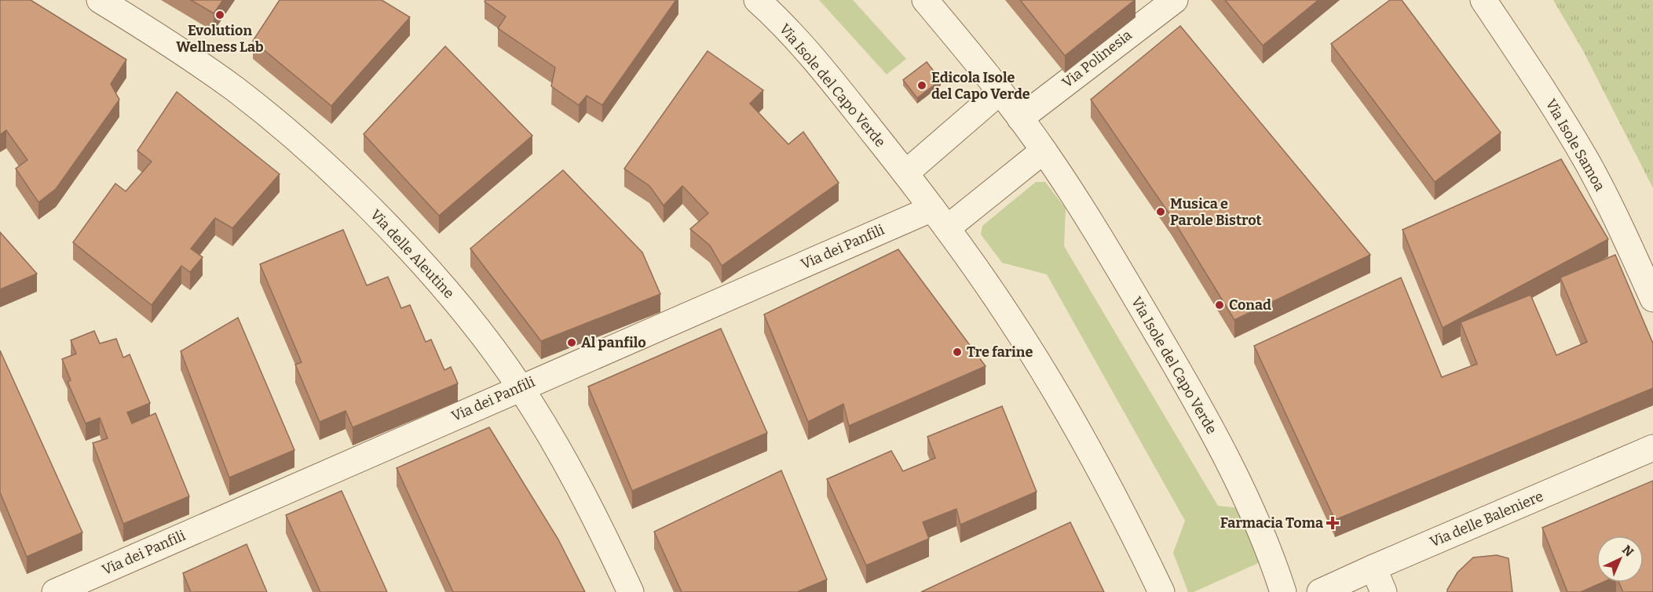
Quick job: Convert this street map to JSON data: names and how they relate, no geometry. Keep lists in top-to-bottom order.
{
  "streets": {
    "street": [
      "Via Polinesia",
      "Via Isole del Capo Verde",
      "Via Isole Samoa",
      "Via dei Panfili",
      "Via delle Aleutine",
      "Via delle Baleniere"
    ]
  },
  "crossings": [
    ["Via Polinesia", "Via Isole del Capo Verde"],
    ["Via Isole del Capo Verde", "Via dei Panfili"],
    ["Via dei Panfili", "Via delle Aleutine"]
  ],
  "places": {
    "other": [
      "Evolution Wellness Lab",
      "Edicola Isole del Capo Verde",
      "Musica e Parole Bistrot",
      "Conad",
      "Al panfilo",
      "Tre farine"
    ],
    "health": ["Farmacia Toma"]
  },
  "north": "top right"
}
